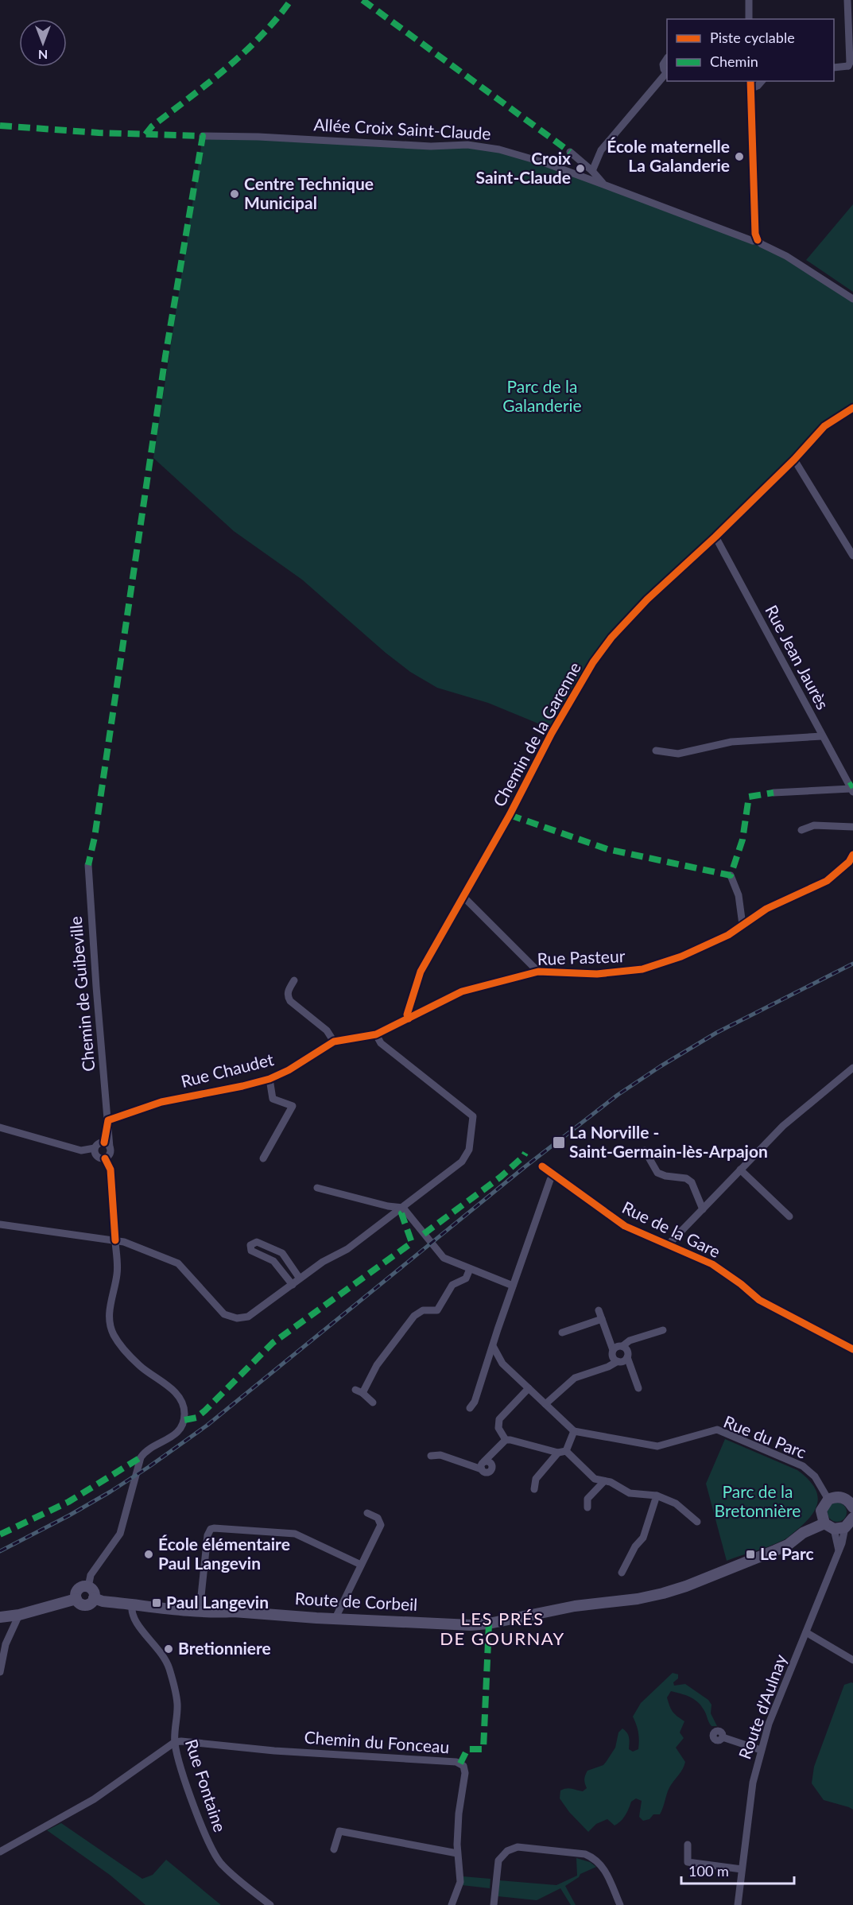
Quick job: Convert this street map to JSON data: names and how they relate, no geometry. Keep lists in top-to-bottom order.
{
  "streets": {
    "main road": ["Route de Corbeil"],
    "street": [
      "Allée Croix Saint-Claude",
      "Rue Jean Jaurès",
      "Chemin de la Garenne",
      "Rue Pasteur",
      "Chemin de Guibeville",
      "Rue Chaudet",
      "Rue de la Gare",
      "Rue du Parc",
      "Route d'Aulnay",
      "Chemin du Fonceau",
      "Rue Fontaine"
    ]
  },
  "crossings": [
    ["Rue Jean Jaurès", "Chemin de la Garenne"],
    ["Chemin de la Garenne", "Rue Pasteur"],
    ["Rue Pasteur", "Rue Chaudet"],
    ["Chemin de Guibeville", "Rue Chaudet"],
    ["Rue du Parc", "Route de Corbeil"],
    ["Route de Corbeil", "Route d'Aulnay"],
    ["Route de Corbeil", "Rue Fontaine"],
    ["Chemin du Fonceau", "Rue Fontaine"]
  ],
  "districts": ["LES PRÉS DE GOURNAY"],
  "parks": ["Parc de la Galanderie", "Parc de la Bretonnière"],
  "places": {
    "other": [
      "École maternelle La Galanderie",
      "Croix Saint-Claude",
      "Centre Technique Municipal",
      "École élémentaire Paul Langevin",
      "Bretionniere"
    ],
    "transit": ["La Norville - Saint-Germain-lès-Arpajon", "Le Parc", "Paul Langevin"]
  },
  "legend": ["Piste cyclable", "Chemin"],
  "scale_bar": "100 m",
  "north": "bottom"
}
